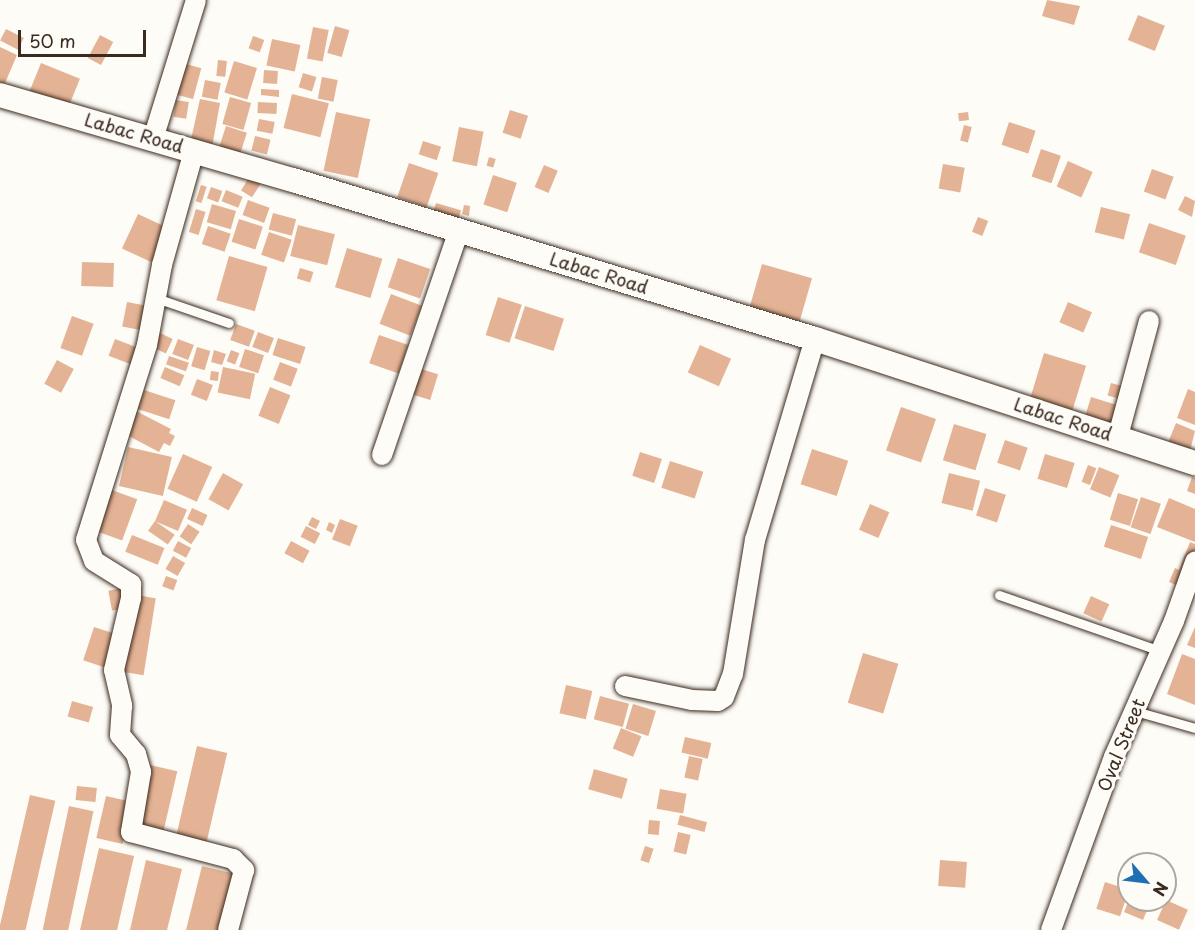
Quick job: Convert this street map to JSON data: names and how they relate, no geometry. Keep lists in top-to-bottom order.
{
  "streets": {
    "street": ["Labac Road", "Oval Street"]
  },
  "scale_bar": "50 m",
  "north": "bottom right"
}
